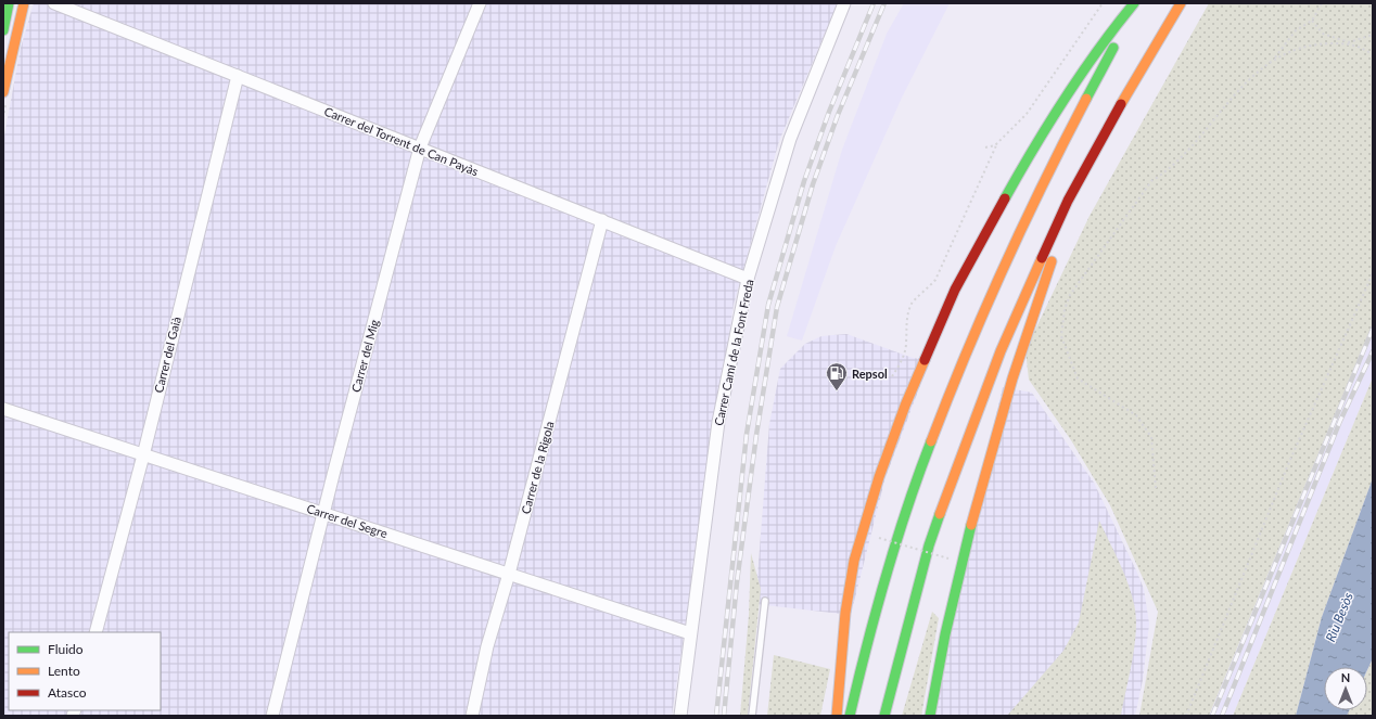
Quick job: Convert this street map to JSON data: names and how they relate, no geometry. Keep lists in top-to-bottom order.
{
  "streets": {
    "street": [
      "Carrer del Torrent de Can Payàs",
      "Carrer Camí de la Font Freda",
      "Carrer del Gaià",
      "Carrer del Mig",
      "Carrer de la Rigola",
      "Carrer del Segre"
    ]
  },
  "crossings": [
    ["Carrer del Torrent de Can Payàs", "Carrer Camí de la Font Freda"],
    ["Carrer del Torrent de Can Payàs", "Carrer del Gaià"],
    ["Carrer del Torrent de Can Payàs", "Carrer del Mig"],
    ["Carrer del Torrent de Can Payàs", "Carrer de la Rigola"],
    ["Carrer Camí de la Font Freda", "Carrer del Segre"],
    ["Carrer del Gaià", "Carrer del Segre"],
    ["Carrer del Mig", "Carrer del Segre"],
    ["Carrer de la Rigola", "Carrer del Segre"]
  ],
  "water": ["Riu Besòs"],
  "places": {
    "fuel station": ["Repsol"]
  },
  "legend": ["Fluido", "Lento", "Atasco"],
  "north": "top"
}
